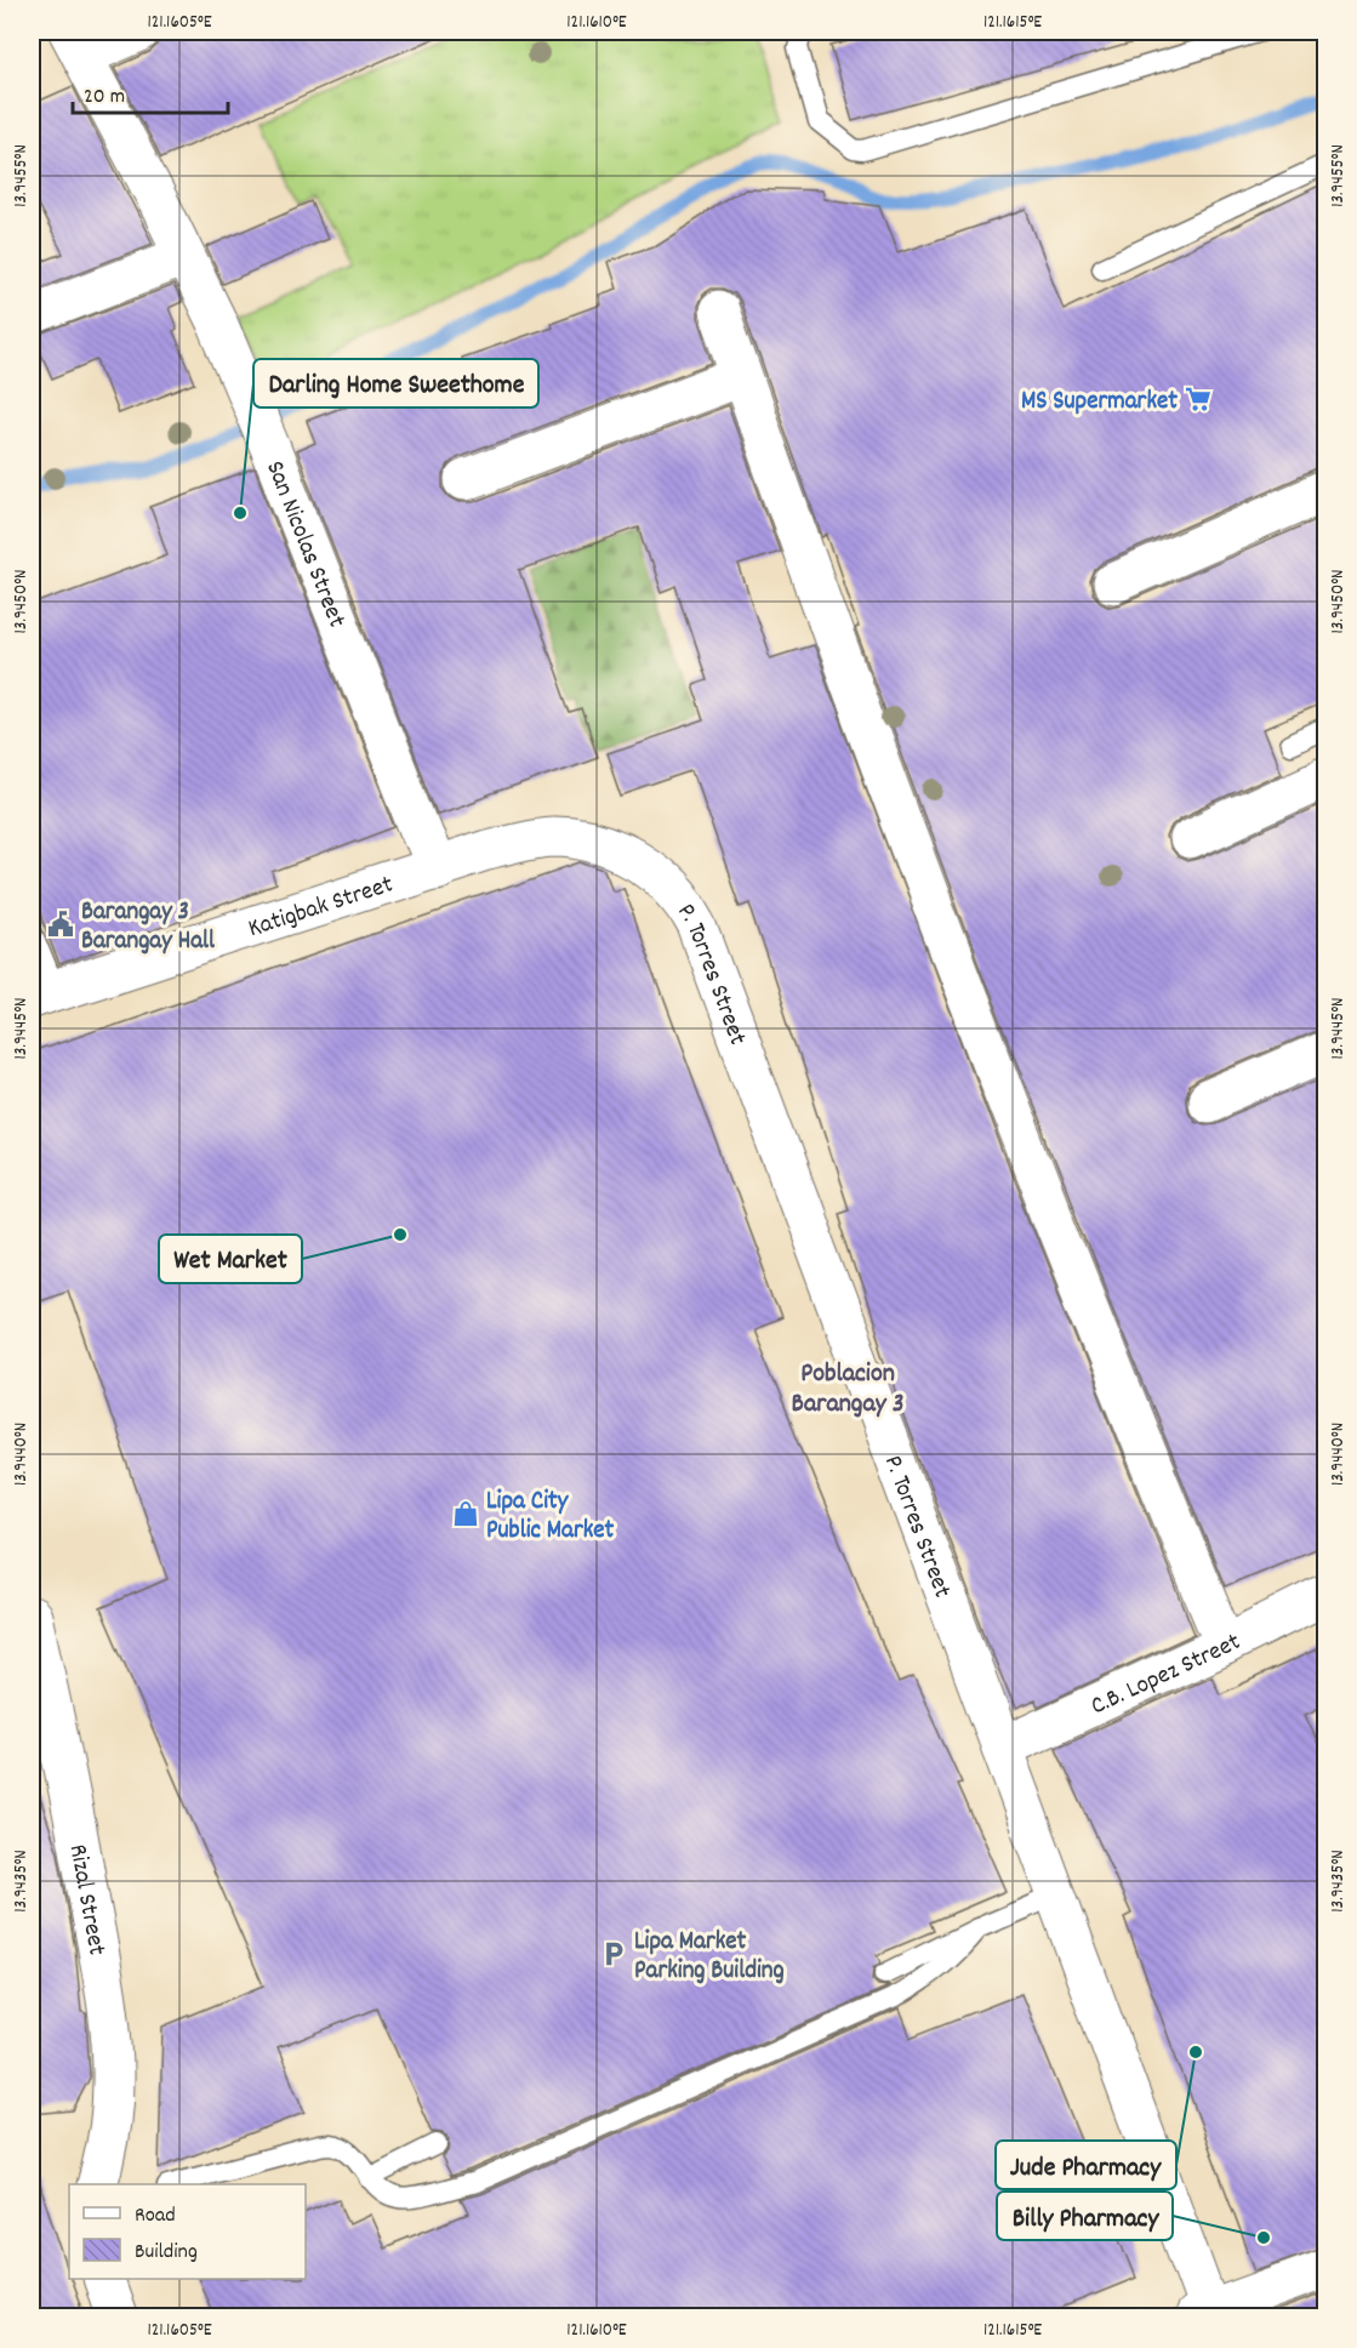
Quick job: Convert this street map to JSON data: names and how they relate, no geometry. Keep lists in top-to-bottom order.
{
  "streets": {
    "street": [
      "San Nicolas Street",
      "Katigbak Street",
      "P. Torres Street",
      "C.B. Lopez Street",
      "Rizal Street"
    ]
  },
  "crossings": [
    ["San Nicolas Street", "Katigbak Street"],
    ["Katigbak Street", "P. Torres Street"],
    ["P. Torres Street", "C.B. Lopez Street"]
  ],
  "districts": ["Poblacion Barangay 3"],
  "places": {
    "supermarket": ["MS Supermarket"],
    "other": [
      "Darling Home Sweethome",
      "Wet Market",
      "Jude Pharmacy",
      "Billy Pharmacy"
    ],
    "public building": ["Barangay 3 Barangay Hall"],
    "shop": ["Lipa City Public Market"],
    "parking": ["Lipa Market Parking Building"]
  },
  "legend": ["Road", "Building"],
  "scale_bar": "20 m",
  "coordinates": [
    "121.1605°E",
    "121.1610°E",
    "121.1615°E",
    "13.9455°N",
    "13.9450°N",
    "13.9445°N",
    "13.9440°N",
    "13.9435°N"
  ]
}
